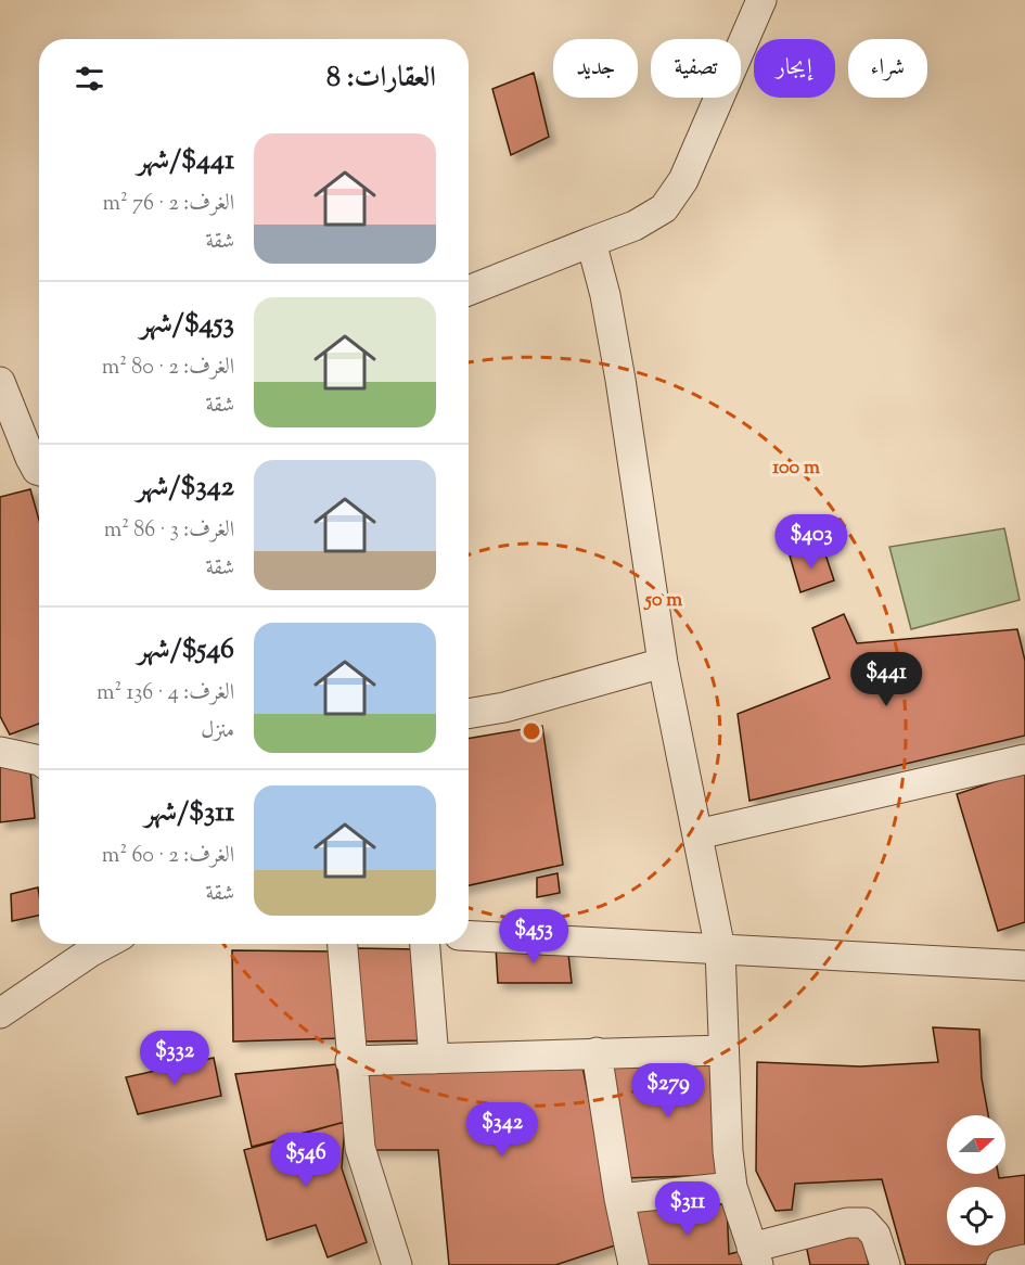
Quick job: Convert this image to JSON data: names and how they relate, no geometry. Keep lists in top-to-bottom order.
{
  "north": "right",
  "page": {
    "chip": [
      "شراء",
      "إيجار",
      "تصفية",
      "جديد"
    ],
    "heading": "العقارات: 8",
    "list": [
      {
        "name": "$441/شهر",
        "note": "الغرف: 2 · 76 m² · شقة"
      },
      {
        "name": "$453/شهر",
        "note": "الغرف: 2 · 80 m² · شقة"
      },
      {
        "name": "$342/شهر",
        "note": "الغرف: 3 · 86 m² · شقة"
      },
      {
        "name": "$546/شهر",
        "note": "الغرف: 4 · 136 m² · منزل"
      },
      {
        "name": "$311/شهر",
        "note": "الغرف: 2 · 60 m² · شقة"
      }
    ],
    "price": [
      "$403",
      "$441",
      "$453",
      "$332",
      "$279",
      "$342",
      "$546",
      "$311"
    ]
  },
  "rings": ["100 m", "50 m"]
}
